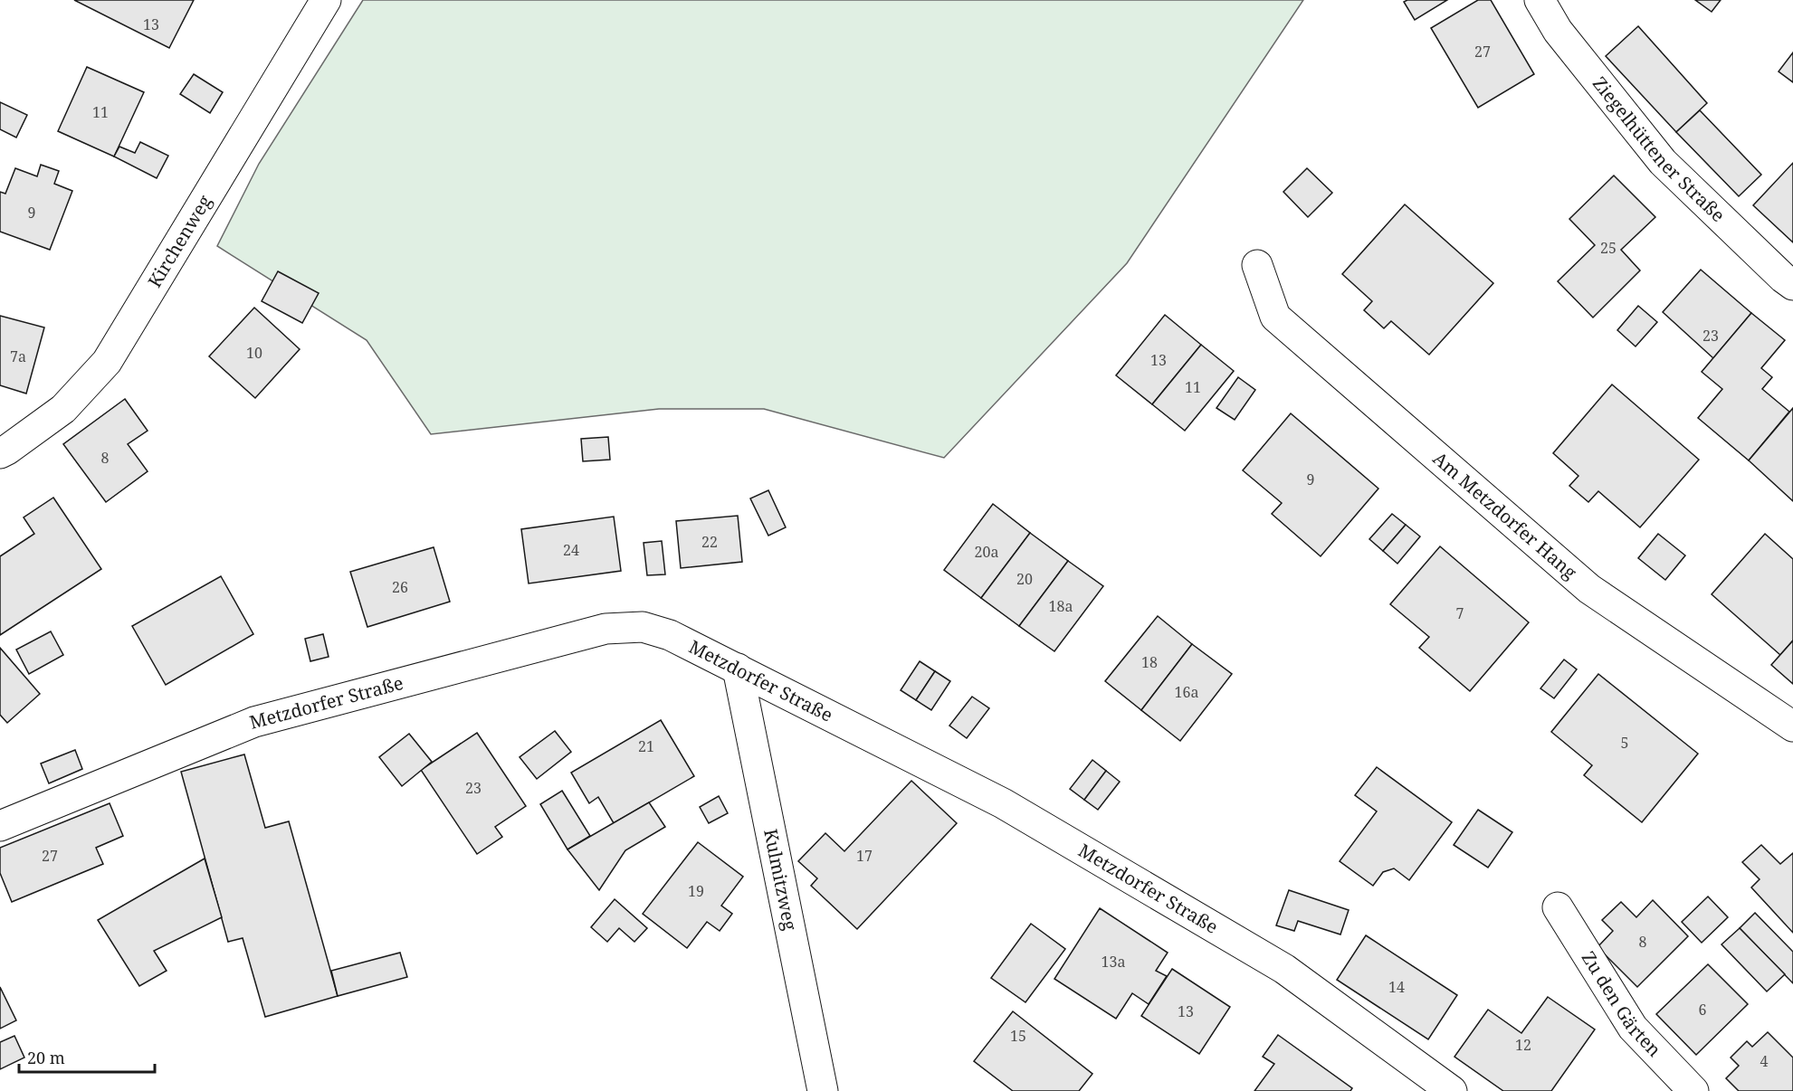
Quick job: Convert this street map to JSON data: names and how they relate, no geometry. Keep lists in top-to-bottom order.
{
  "streets": {
    "street": [
      "Ziegelhüttener Straße",
      "Kirchenweg",
      "Am Metzdorfer Hang",
      "Metzdorfer Straße",
      "Kulmitzweg",
      "Zu den Gärten"
    ]
  },
  "crossings": [
    ["Metzdorfer Straße", "Kulmitzweg"]
  ],
  "house_numbers": [
    "13",
    "27",
    "11",
    "9",
    "25",
    "23",
    "10",
    "7a",
    "13",
    "11",
    "8",
    "9",
    "22",
    "24",
    "20a",
    "20",
    "26",
    "18a",
    "7",
    "18",
    "16a",
    "5",
    "21",
    "23",
    "27",
    "17",
    "19",
    "8",
    "13a",
    "14",
    "6",
    "13",
    "15",
    "12",
    "4"
  ],
  "scale_bar": "20 m"
}
